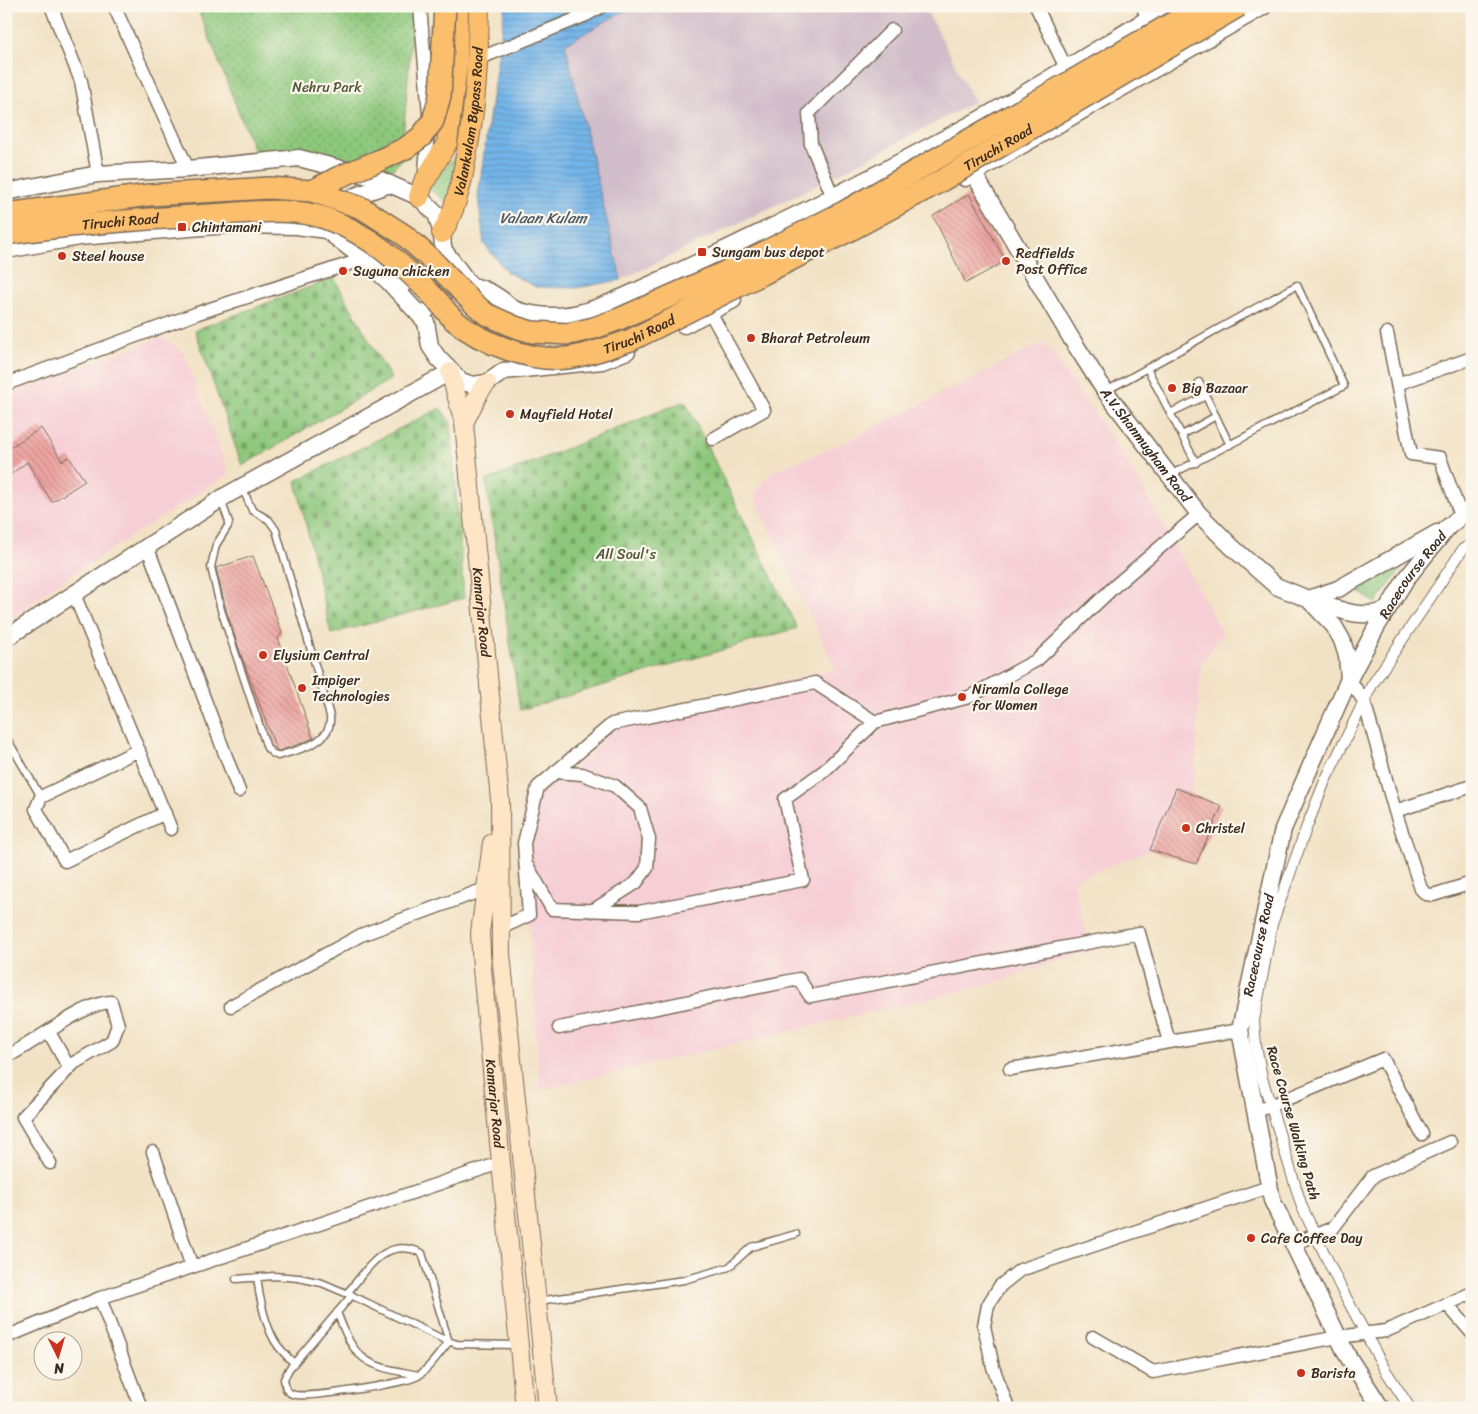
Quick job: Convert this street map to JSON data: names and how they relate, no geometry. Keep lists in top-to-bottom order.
{
  "streets": {
    "highway": ["Tiruchi Road"],
    "main road": ["Valankulam Bypass Road", "Kamarjar Road"],
    "street": ["A.V.Shanmugham Raod", "Racecourse Road", "Race Course Walking Path"]
  },
  "crossings": [
    ["A.V.Shanmugham Raod", "Racecourse Road"]
  ],
  "water": ["Valaan Kulam"],
  "parks": ["Nehru Park", "All Soul's"],
  "places": {
    "transit": ["Chintamani", "Sungam bus depot"],
    "other": [
      "Steel house",
      "Redfields Post Office",
      "Suguna chicken",
      "Bharat Petroleum",
      "Big Bazaar",
      "Mayfield Hotel",
      "Elysium Central",
      "Impiger Technologies",
      "Niramla College for Women",
      "Christel",
      "Cafe Coffee Day",
      "Barista"
    ]
  },
  "north": "bottom"
}
